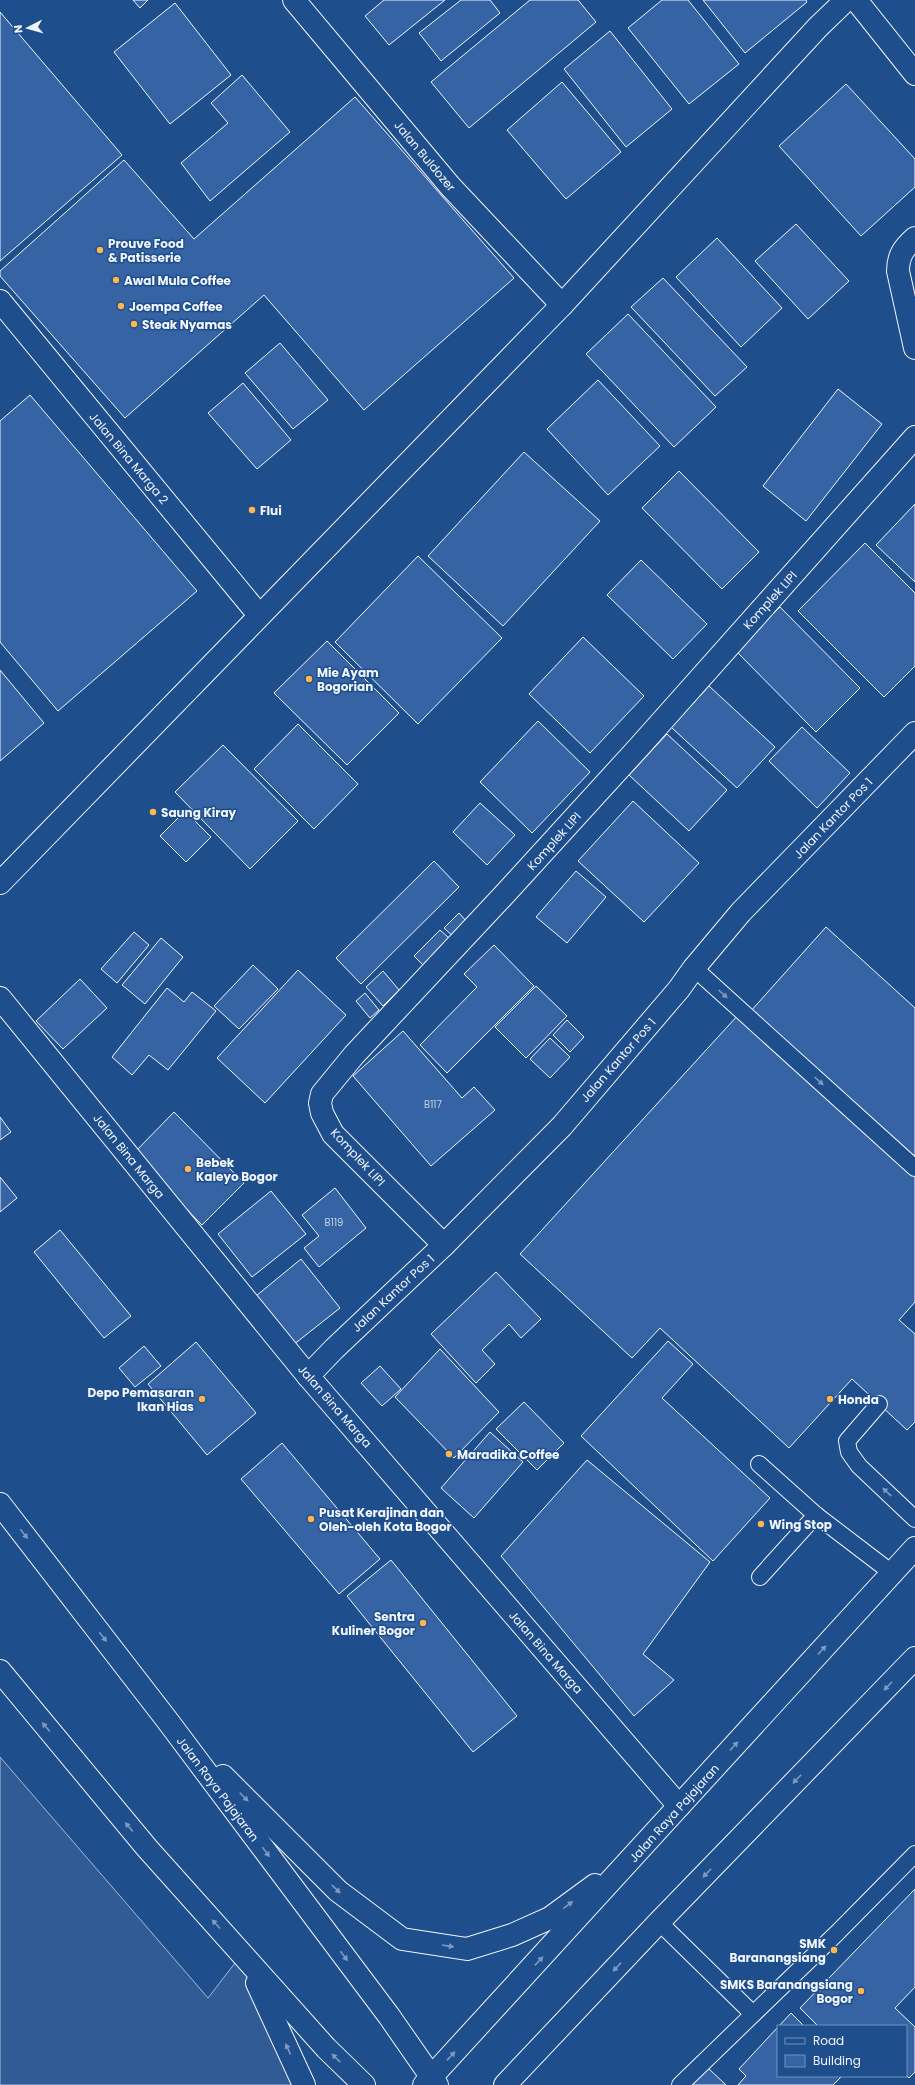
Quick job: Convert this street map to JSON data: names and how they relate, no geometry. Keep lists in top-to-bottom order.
{
  "streets": {
    "main road": [
      "Jalan Buldozer",
      "Jalan Bina Marga 2",
      "Komplek LIPI",
      "Jalan Kantor Pos 1",
      "Jalan Bina Marga",
      "Jalan Raya Pajajaran"
    ]
  },
  "crossings": [
    ["Komplek LIPI", "Jalan Kantor Pos 1"],
    ["Jalan Kantor Pos 1", "Jalan Bina Marga"],
    ["Jalan Bina Marga", "Jalan Raya Pajajaran"]
  ],
  "places": [
    "Prouve Food & Patisserie",
    "Awal Mula Coffee",
    "Joempa Coffee",
    "Steak Nyamas",
    "Flui",
    "Mie Ayam Bogorian",
    "Saung Kiray",
    "Bebek Kaleyo Bogor",
    "Depo Pemasaran Ikan Hias",
    "Honda",
    "Maradika Coffee",
    "Pusat Kerajinan dan Oleh-oleh Kota Bogor",
    "Wing Stop",
    "Sentra Kuliner Bogor",
    "SMK Baranangsiang",
    "SMKS Baranangsiang Bogor"
  ],
  "house_numbers": ["B117", "B119"],
  "legend": ["Road", "Building"],
  "north": "left"
}
